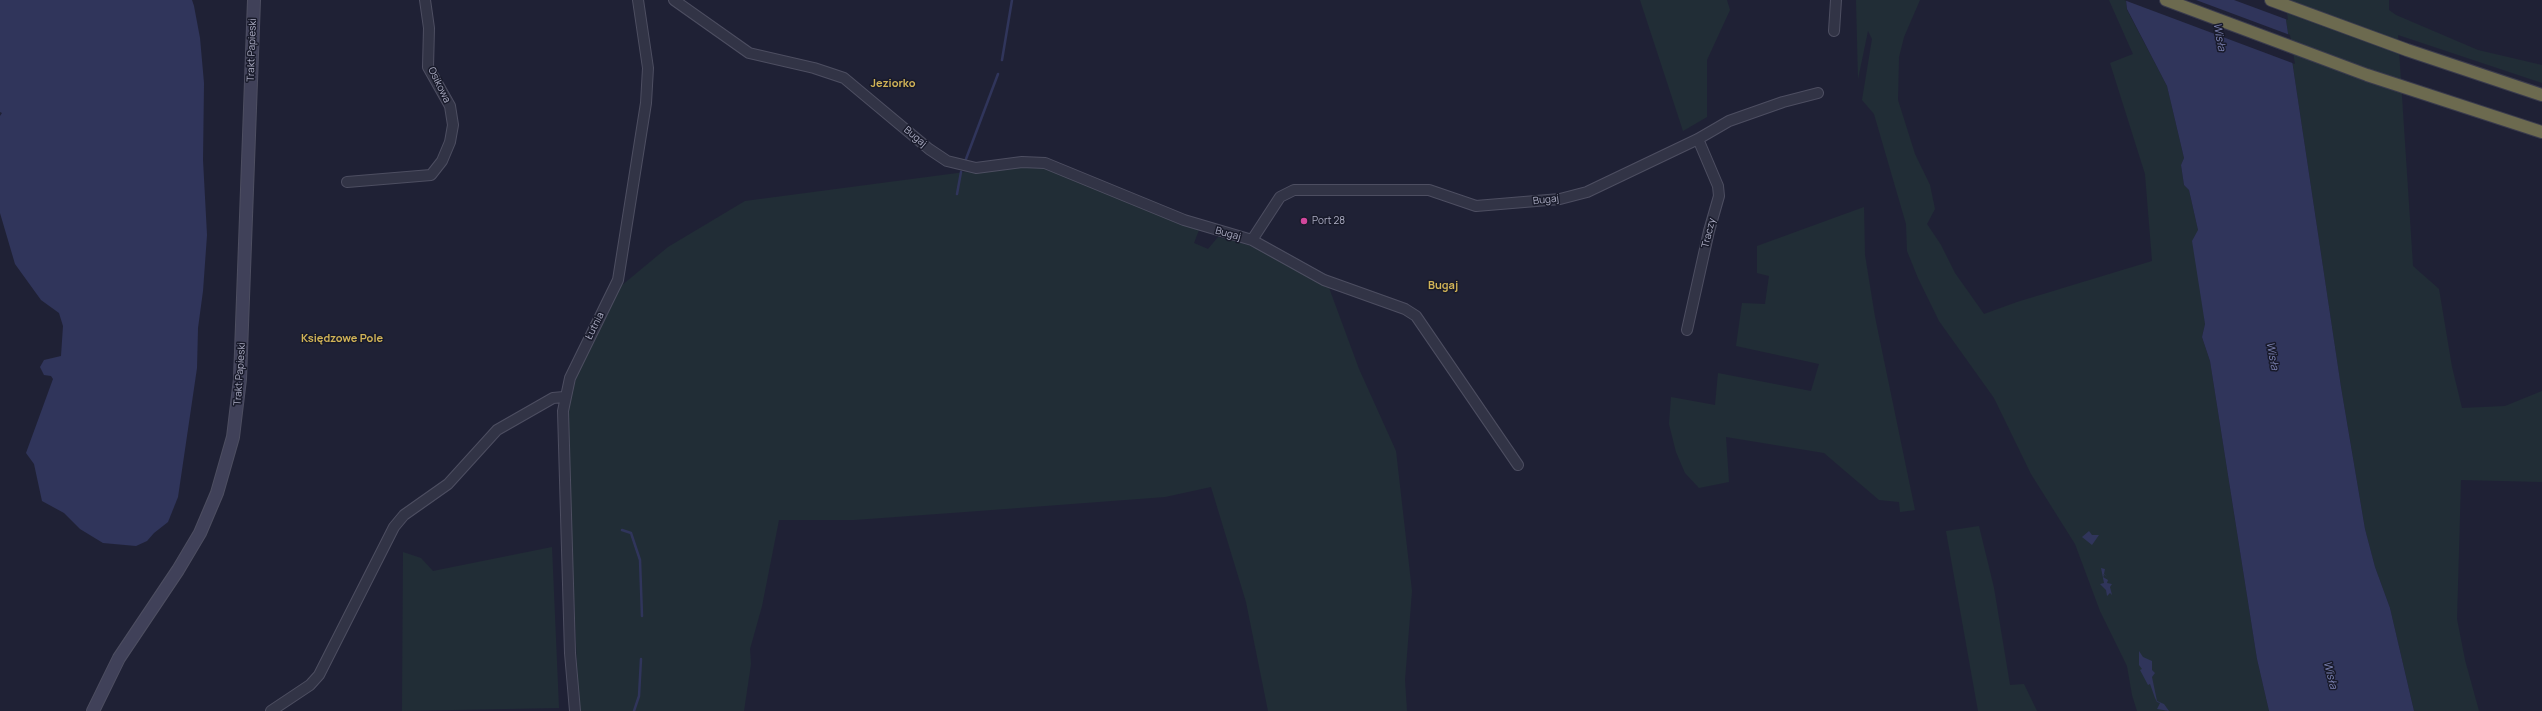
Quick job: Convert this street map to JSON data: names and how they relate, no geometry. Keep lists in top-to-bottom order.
{
  "streets": {
    "street": [
      "Trakt Papieski",
      "Osikowa",
      "Bugaj",
      "Traczy",
      "Łutnia"
    ]
  },
  "crossings": [
    ["Bugaj", "Traczy"]
  ],
  "districts": ["Jeziorko", "Bugaj", "Księdzowe Pole"],
  "water": ["Wisła"],
  "places": ["Port 28"]
}
